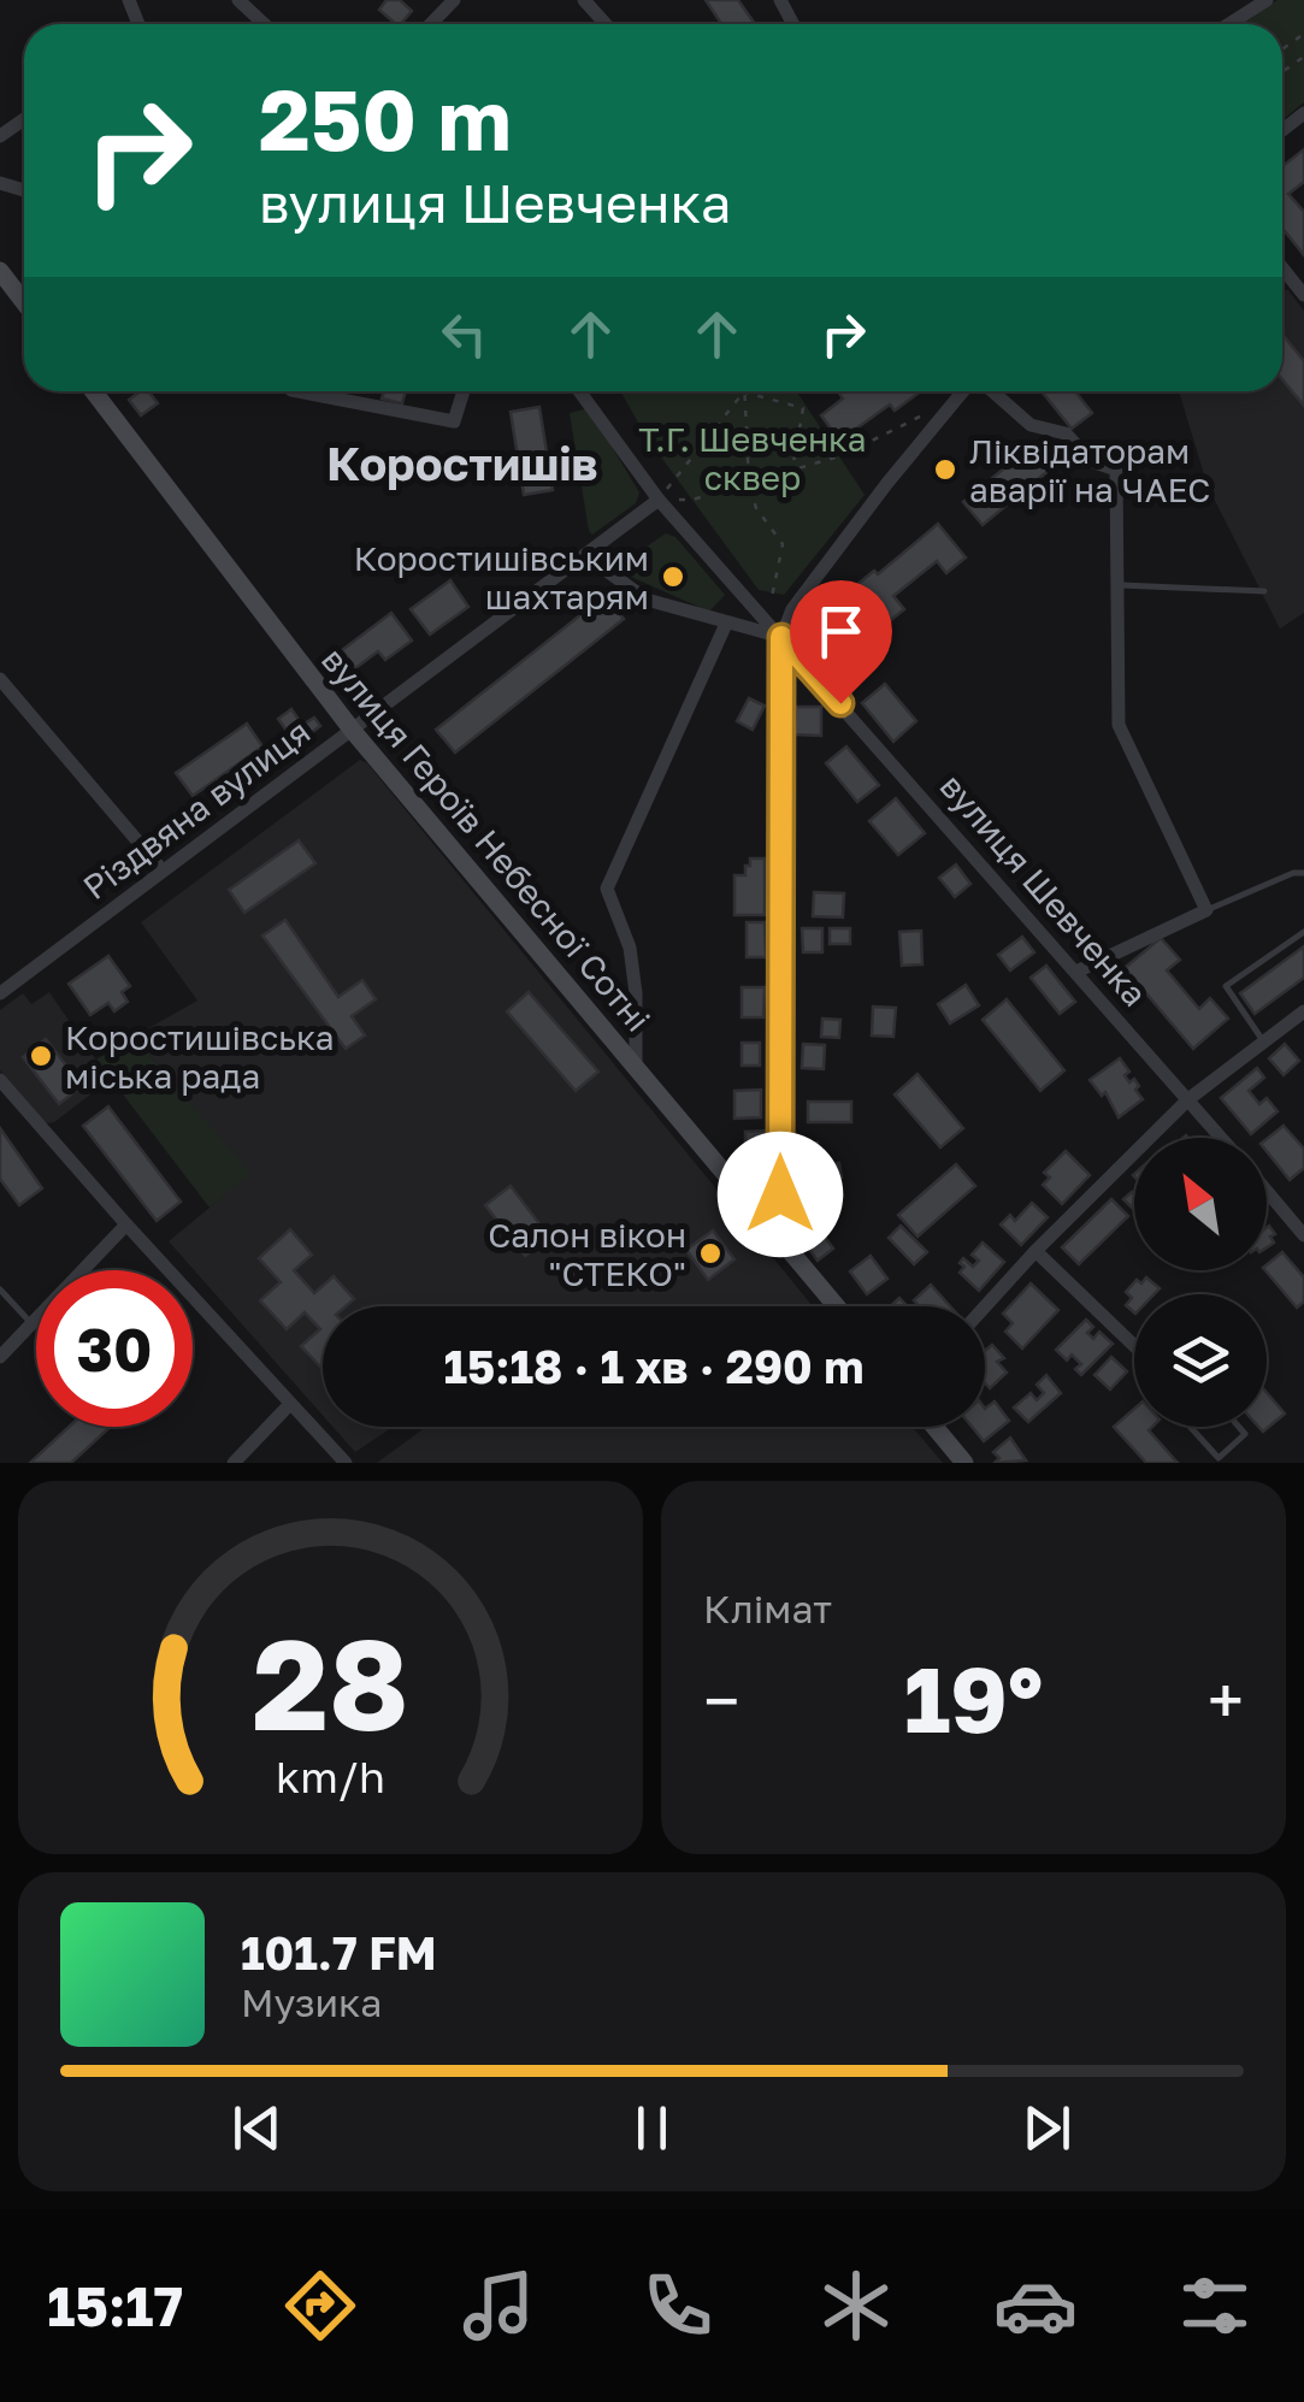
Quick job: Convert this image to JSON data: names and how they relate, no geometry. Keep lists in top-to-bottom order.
{
  "streets": {
    "street": ["Різдвяна вулиця", "вулиця Героїв Небесної Сотні", "вулиця Шевченка"]
  },
  "crossings": [
    ["Різдвяна вулиця", "вулиця Героїв Небесної Сотні"],
    ["Різдвяна вулиця", "вулиця Шевченка"]
  ],
  "districts": ["Коростишів"],
  "parks": ["Т.Г. Шевченка сквер"],
  "places": [
    "Ліквідаторам аварії на ЧАЕС",
    "Коростишівським шахтарям",
    "Коростишівська міська рада",
    "Салон вікон \"СТЕКО\""
  ],
  "north": "top left",
  "page": {
    "turn": ["250 m", "вулиця Шевченка"],
    "limit": "30",
    "trip": "15:18 · 1 хв · 290 m",
    "tile": "Клімат",
    "heat": ["−", "19°", "+"],
    "song": ["101.7 FM", "Музика"],
    "tabs": "15:17",
    "gauge": ["28", "km/h"]
  }
}
